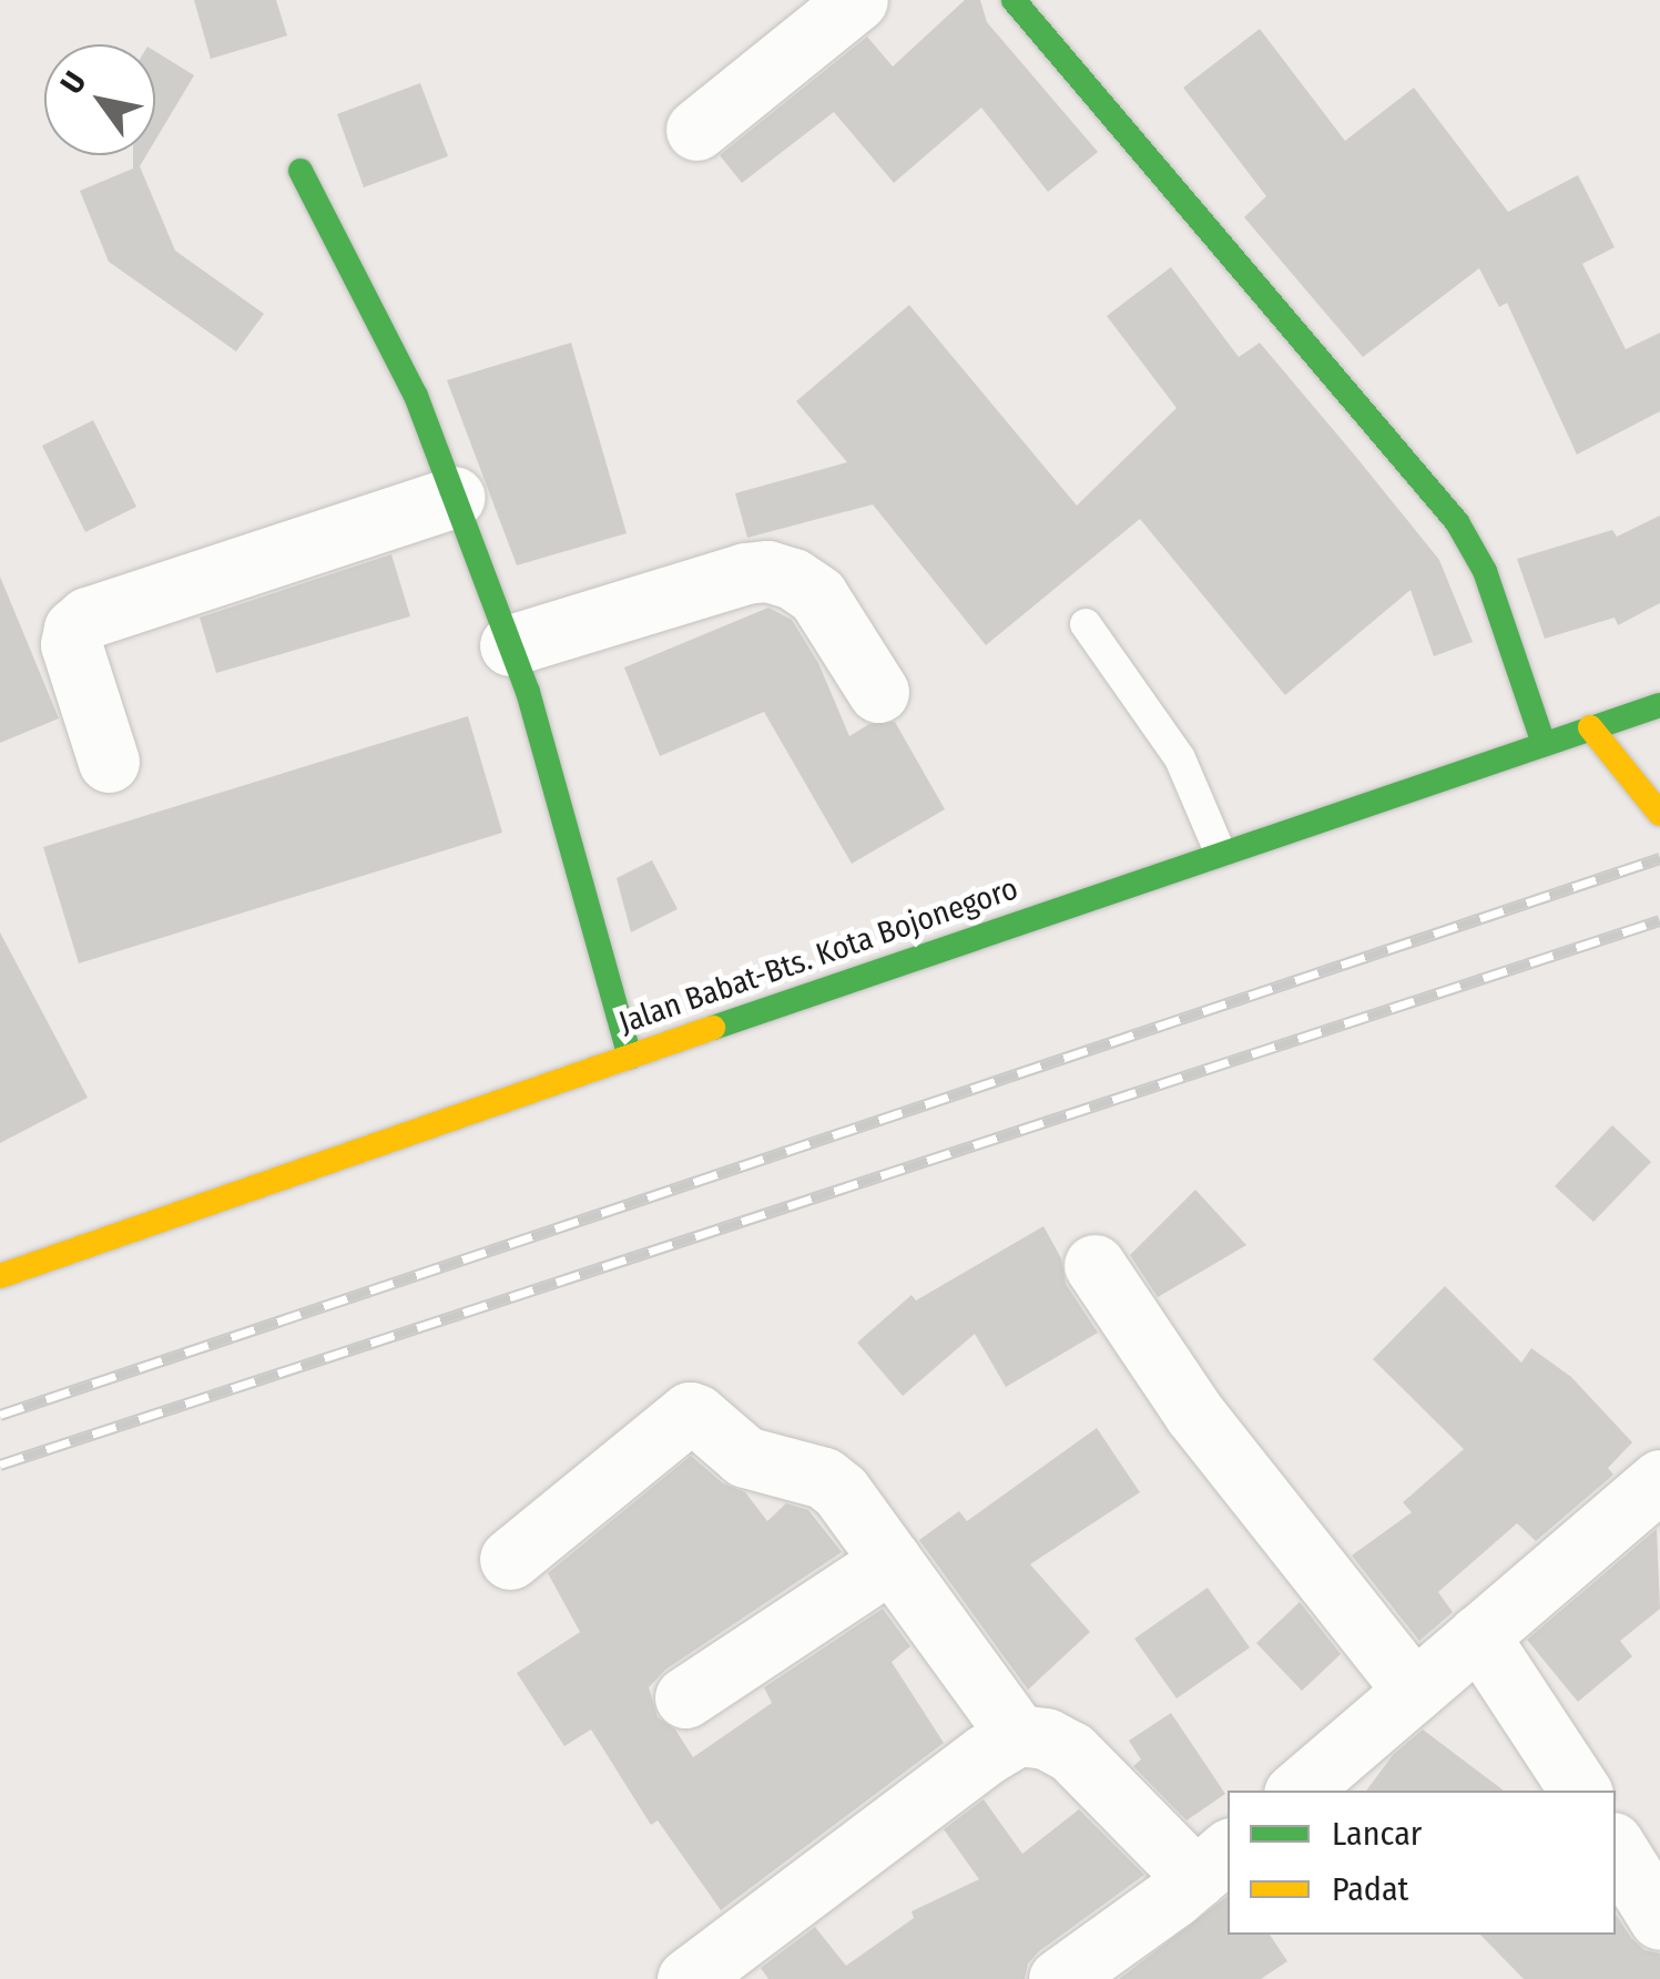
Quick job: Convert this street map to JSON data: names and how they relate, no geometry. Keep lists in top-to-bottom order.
{
  "streets": {
    "main road": ["Jalan Babat-Bts. Kota Bojonegoro"]
  },
  "legend": ["Lancar", "Padat"],
  "north": "top left"
}
